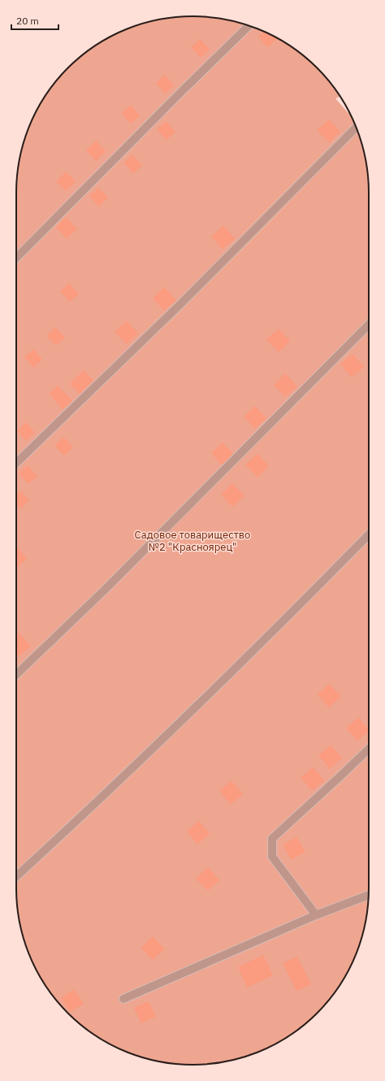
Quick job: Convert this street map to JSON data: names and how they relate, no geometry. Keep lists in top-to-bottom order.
{
  "parks": ["Садовое товарищество №2 \"Красноярец\""],
  "scale_bar": "20 m"
}
